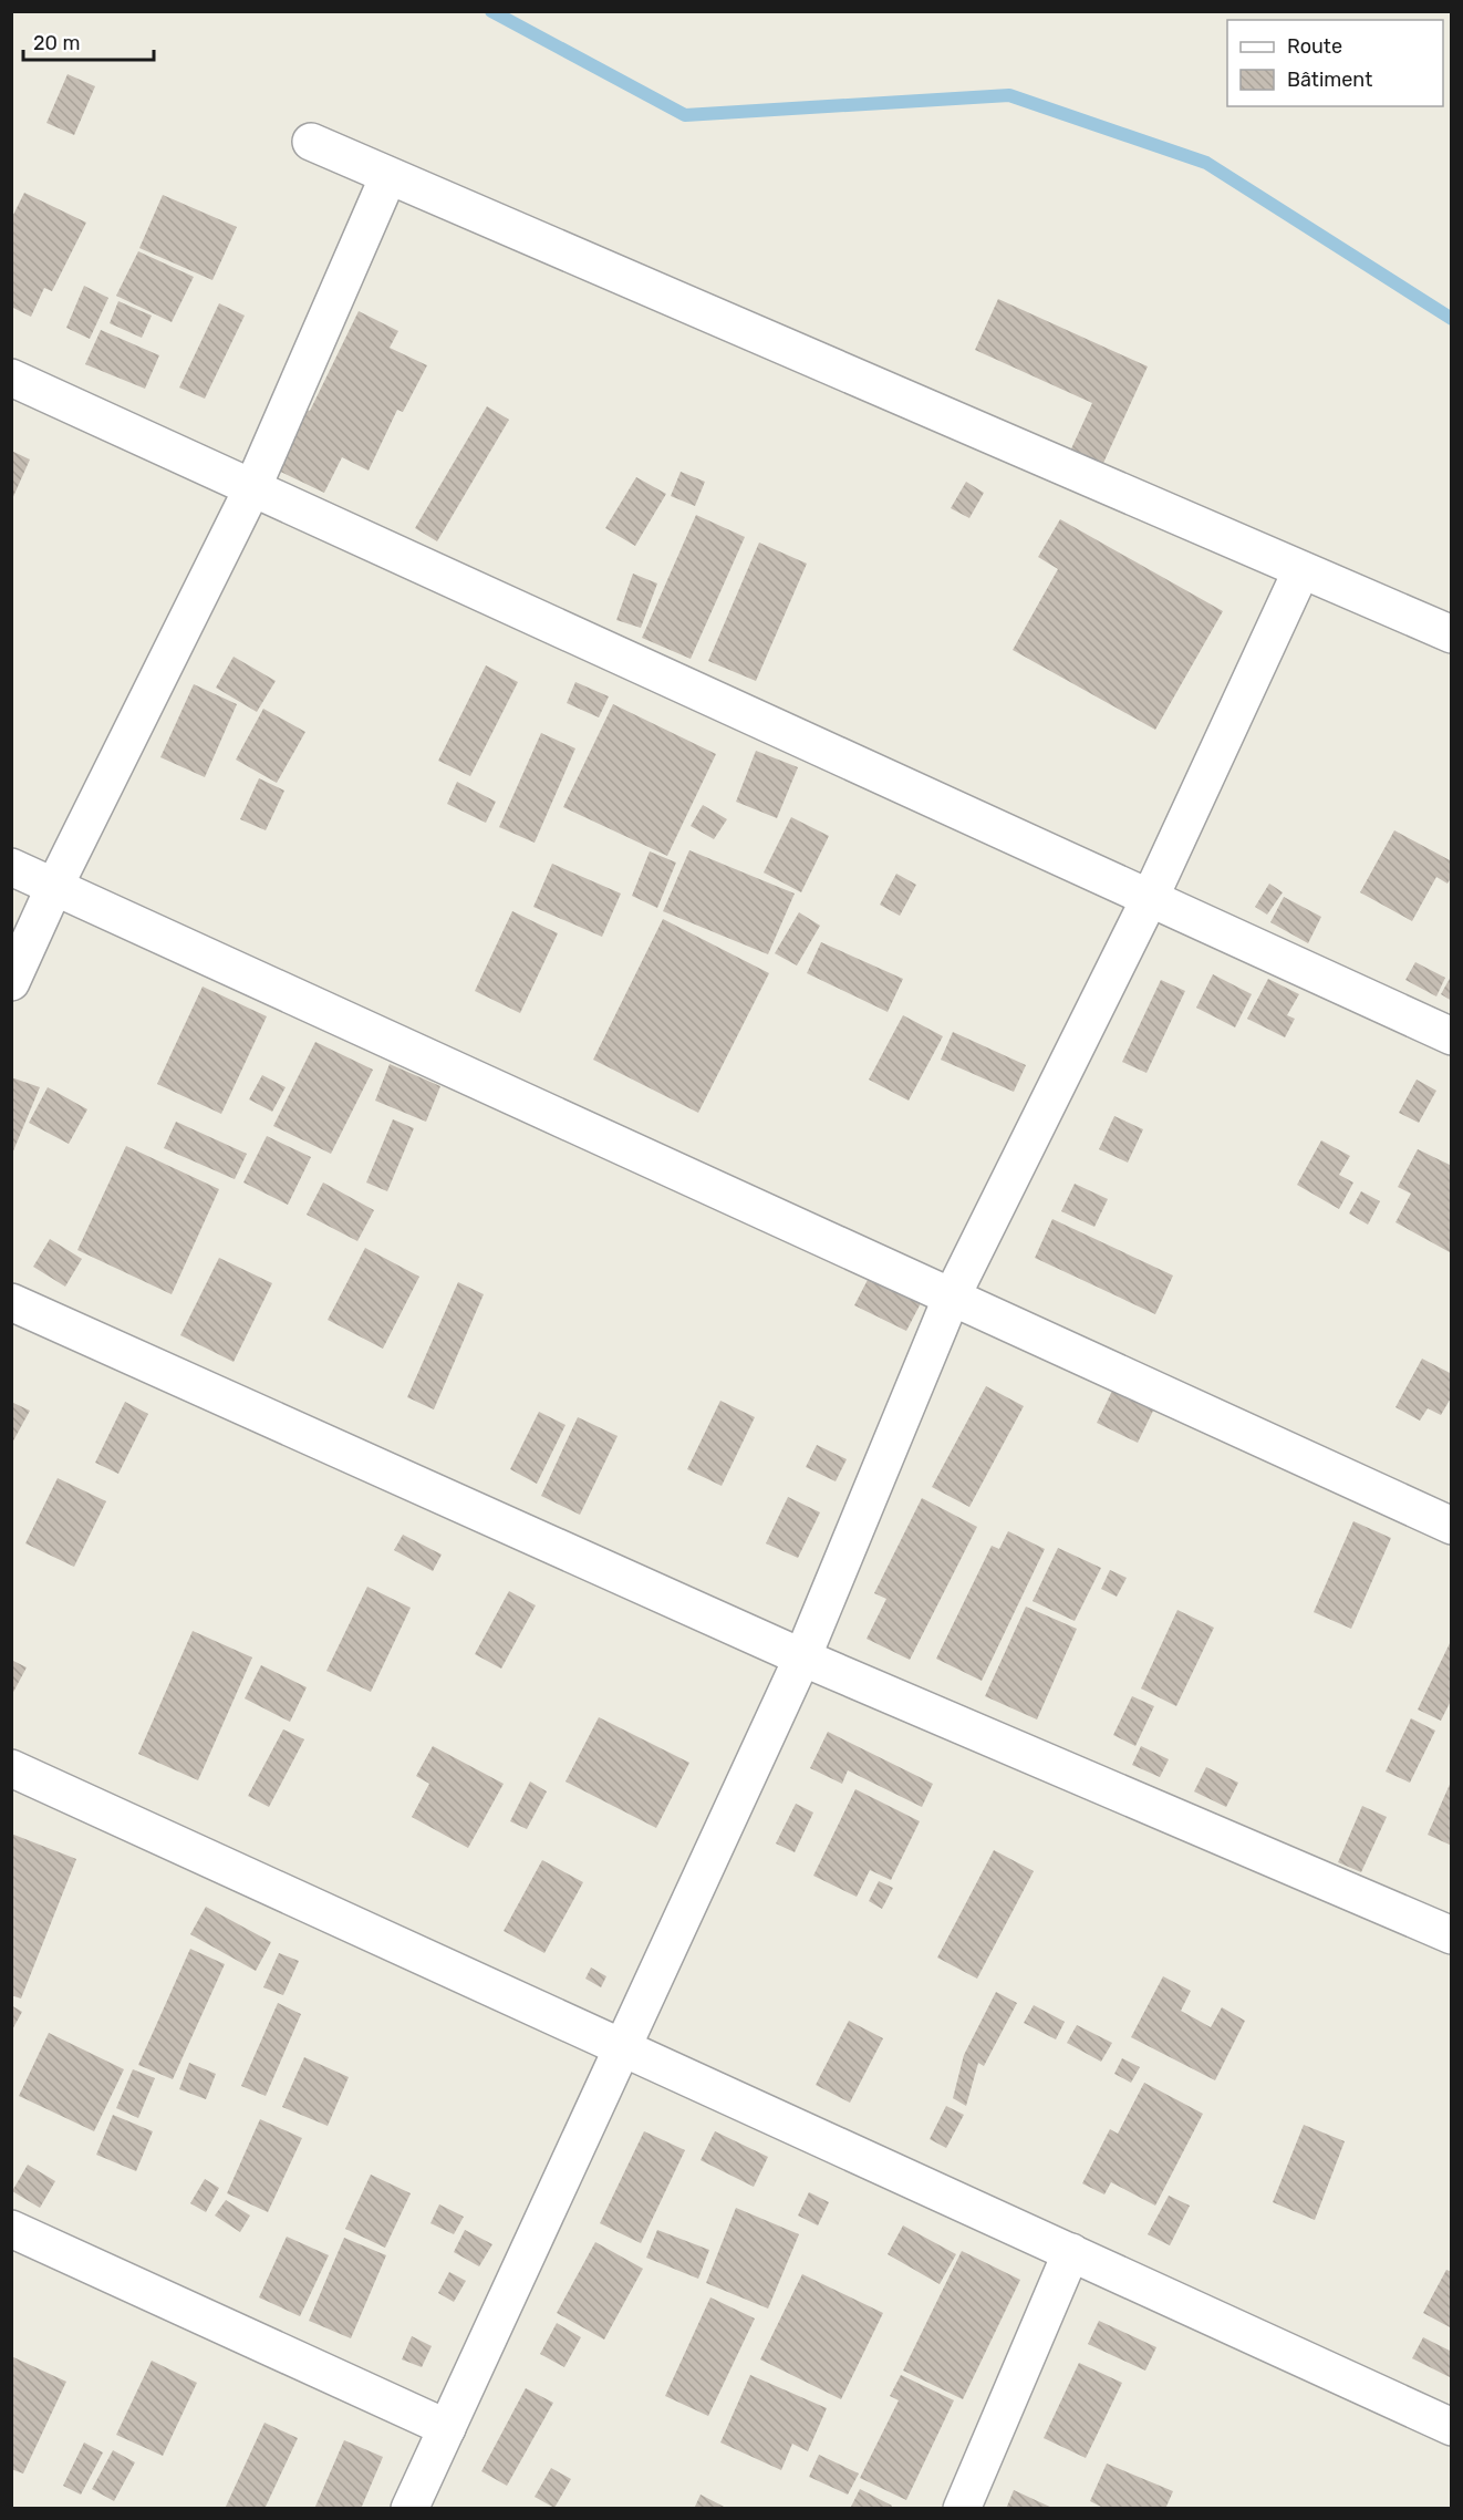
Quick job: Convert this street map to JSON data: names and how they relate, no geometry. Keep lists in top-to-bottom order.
{
  "legend": ["Route", "Bâtiment"],
  "scale_bar": "20 m"
}
